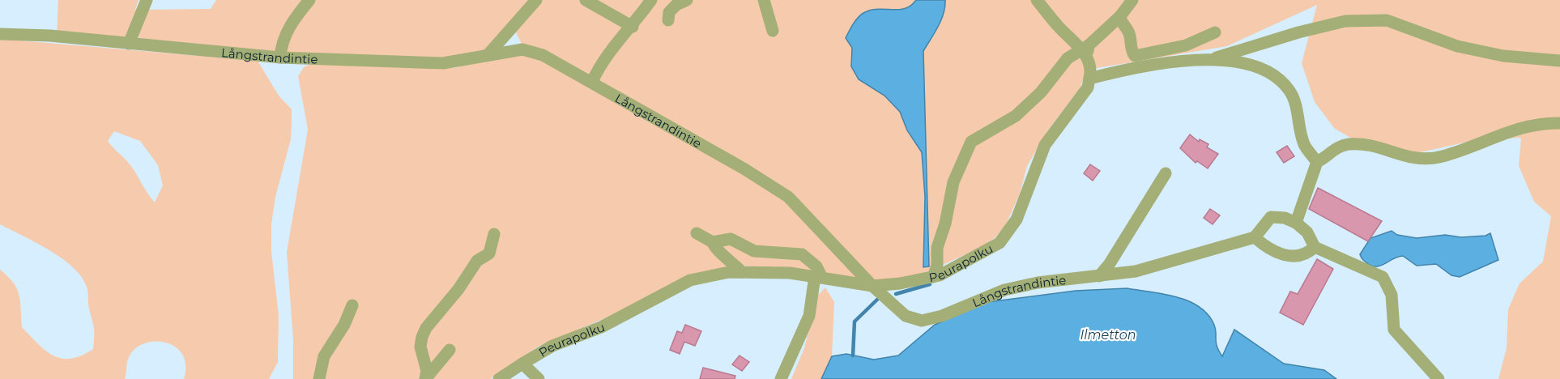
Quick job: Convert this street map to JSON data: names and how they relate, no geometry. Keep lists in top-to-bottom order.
{
  "streets": {
    "street": ["Långstrandintie", "Peurapolku"]
  },
  "crossings": [
    ["Långstrandintie", "Peurapolku"]
  ],
  "water": ["Ilmetton"]
}
